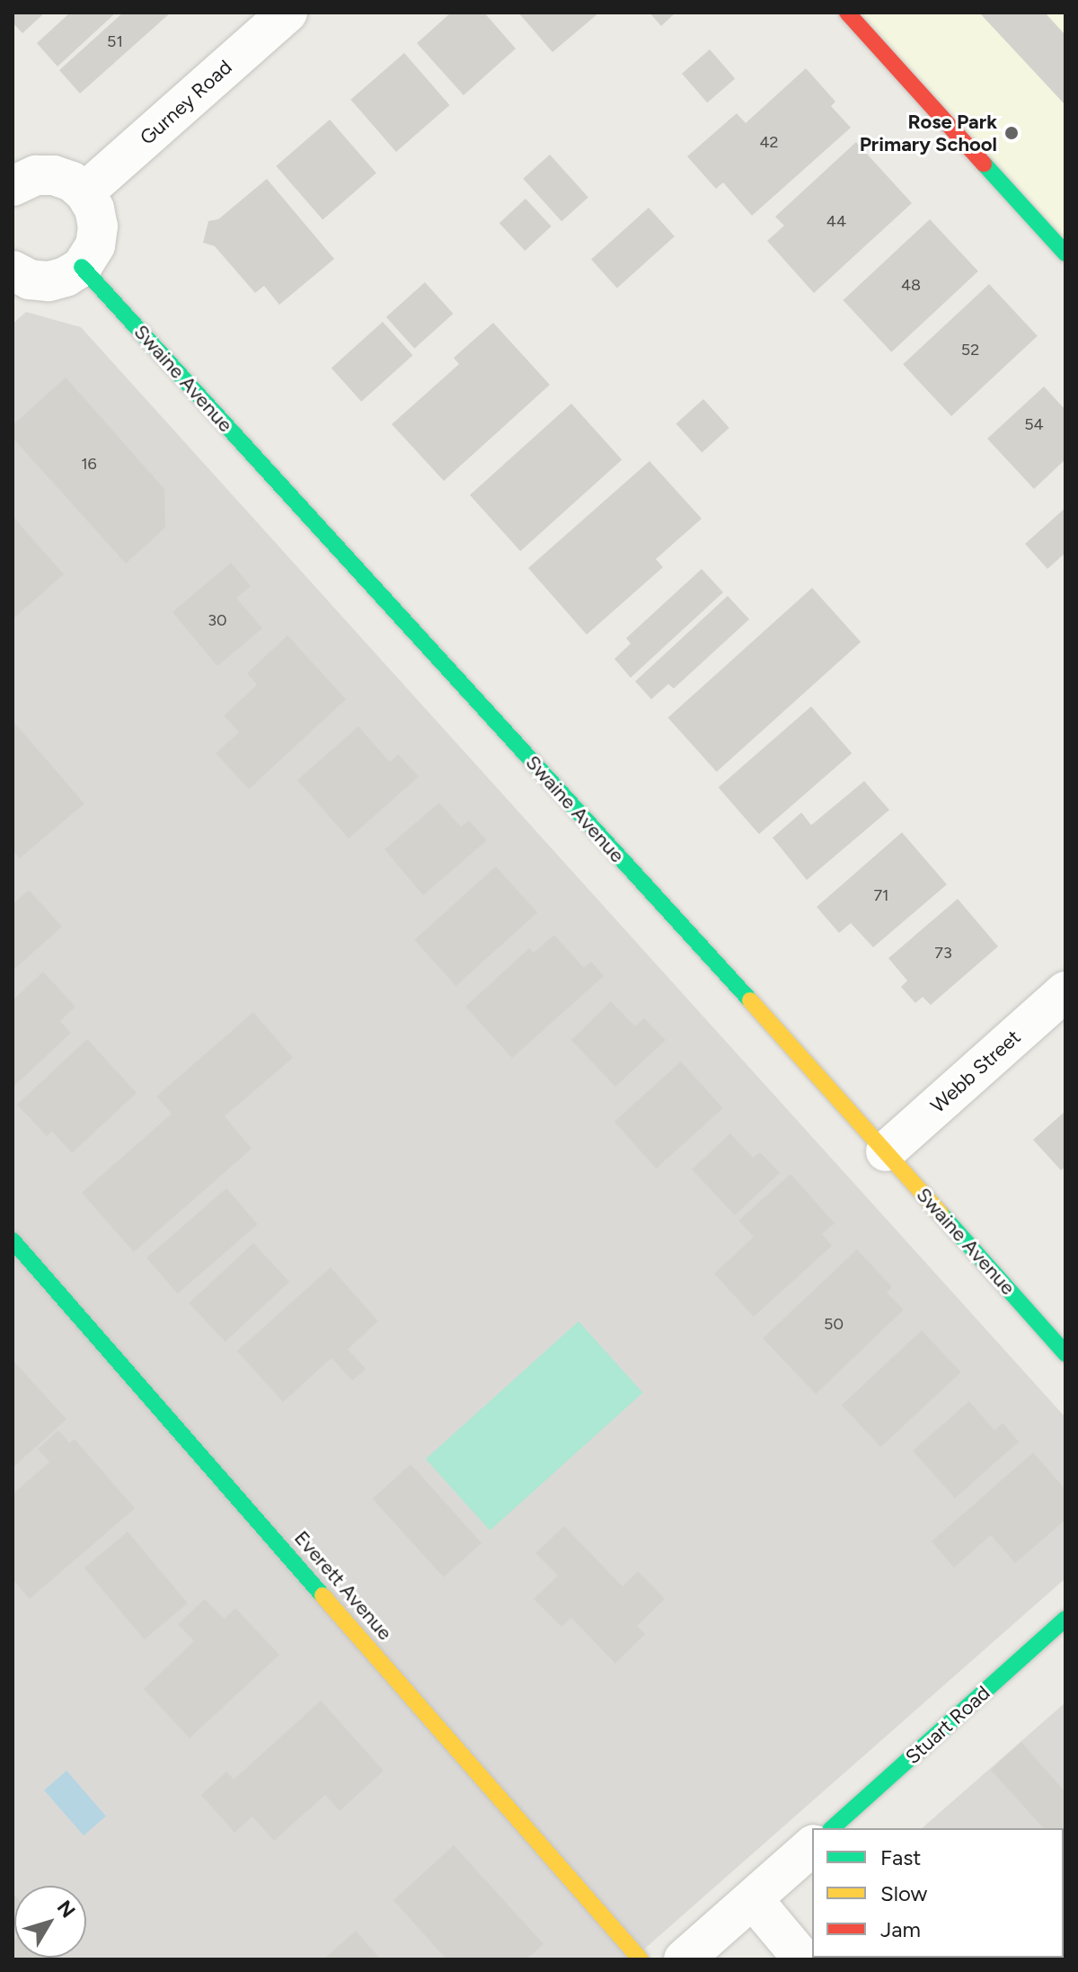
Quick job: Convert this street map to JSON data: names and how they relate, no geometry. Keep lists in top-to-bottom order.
{
  "streets": {
    "street": [
      "Gurney Road",
      "Swaine Avenue",
      "Webb Street",
      "Everett Avenue",
      "Stuart Road"
    ]
  },
  "crossings": [
    ["Swaine Avenue", "Webb Street"]
  ],
  "places": ["Rose Park Primary School"],
  "house_numbers": [
    "51",
    "42",
    "44",
    "48",
    "52",
    "54",
    "16",
    "30",
    "71",
    "73",
    "50"
  ],
  "legend": ["Fast", "Slow", "Jam"],
  "north": "top right"
}
